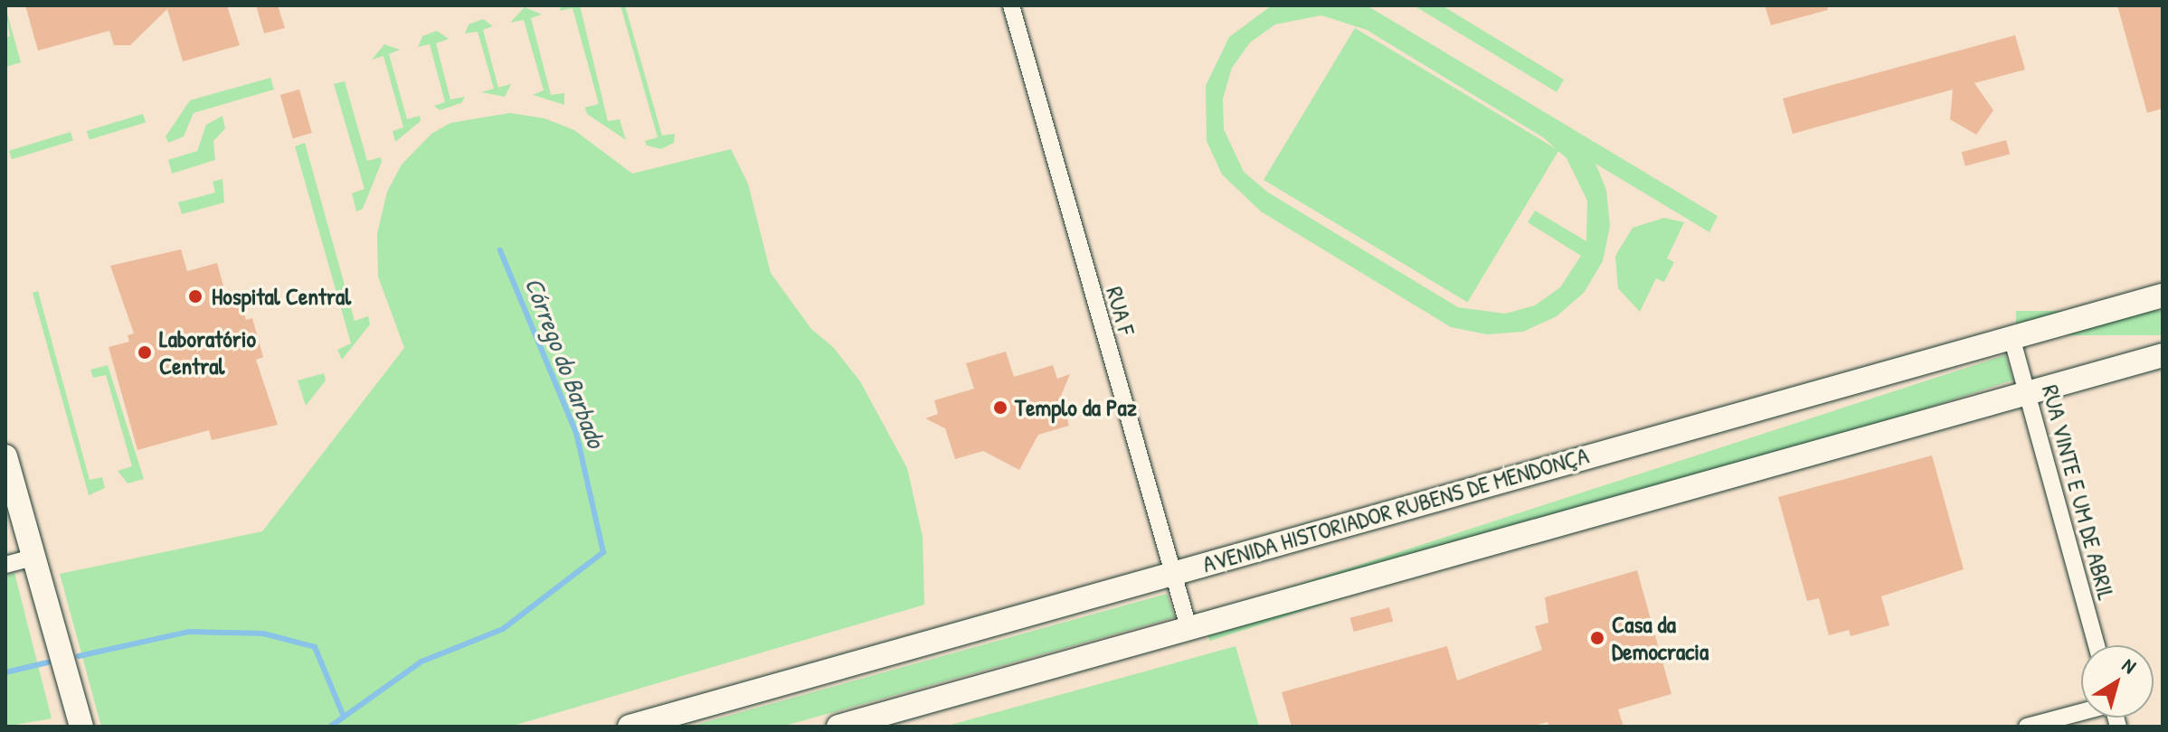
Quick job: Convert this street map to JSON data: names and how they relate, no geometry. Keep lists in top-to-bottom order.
{
  "streets": {
    "main road": ["AVENIDA HISTORIADOR RUBENS DE MENDONÇA"],
    "street": ["RUA F", "RUA VINTE E UM DE ABRIL"]
  },
  "crossings": [
    ["RUA F", "AVENIDA HISTORIADOR RUBENS DE MENDONÇA"],
    ["RUA VINTE E UM DE ABRIL", "AVENIDA HISTORIADOR RUBENS DE MENDONÇA"]
  ],
  "water": ["Córrego do Barbado"],
  "places": [
    "Hospital Central",
    "Laboratório Central",
    "Templo da Paz",
    "Casa da Democracia"
  ],
  "north": "top right"
}
